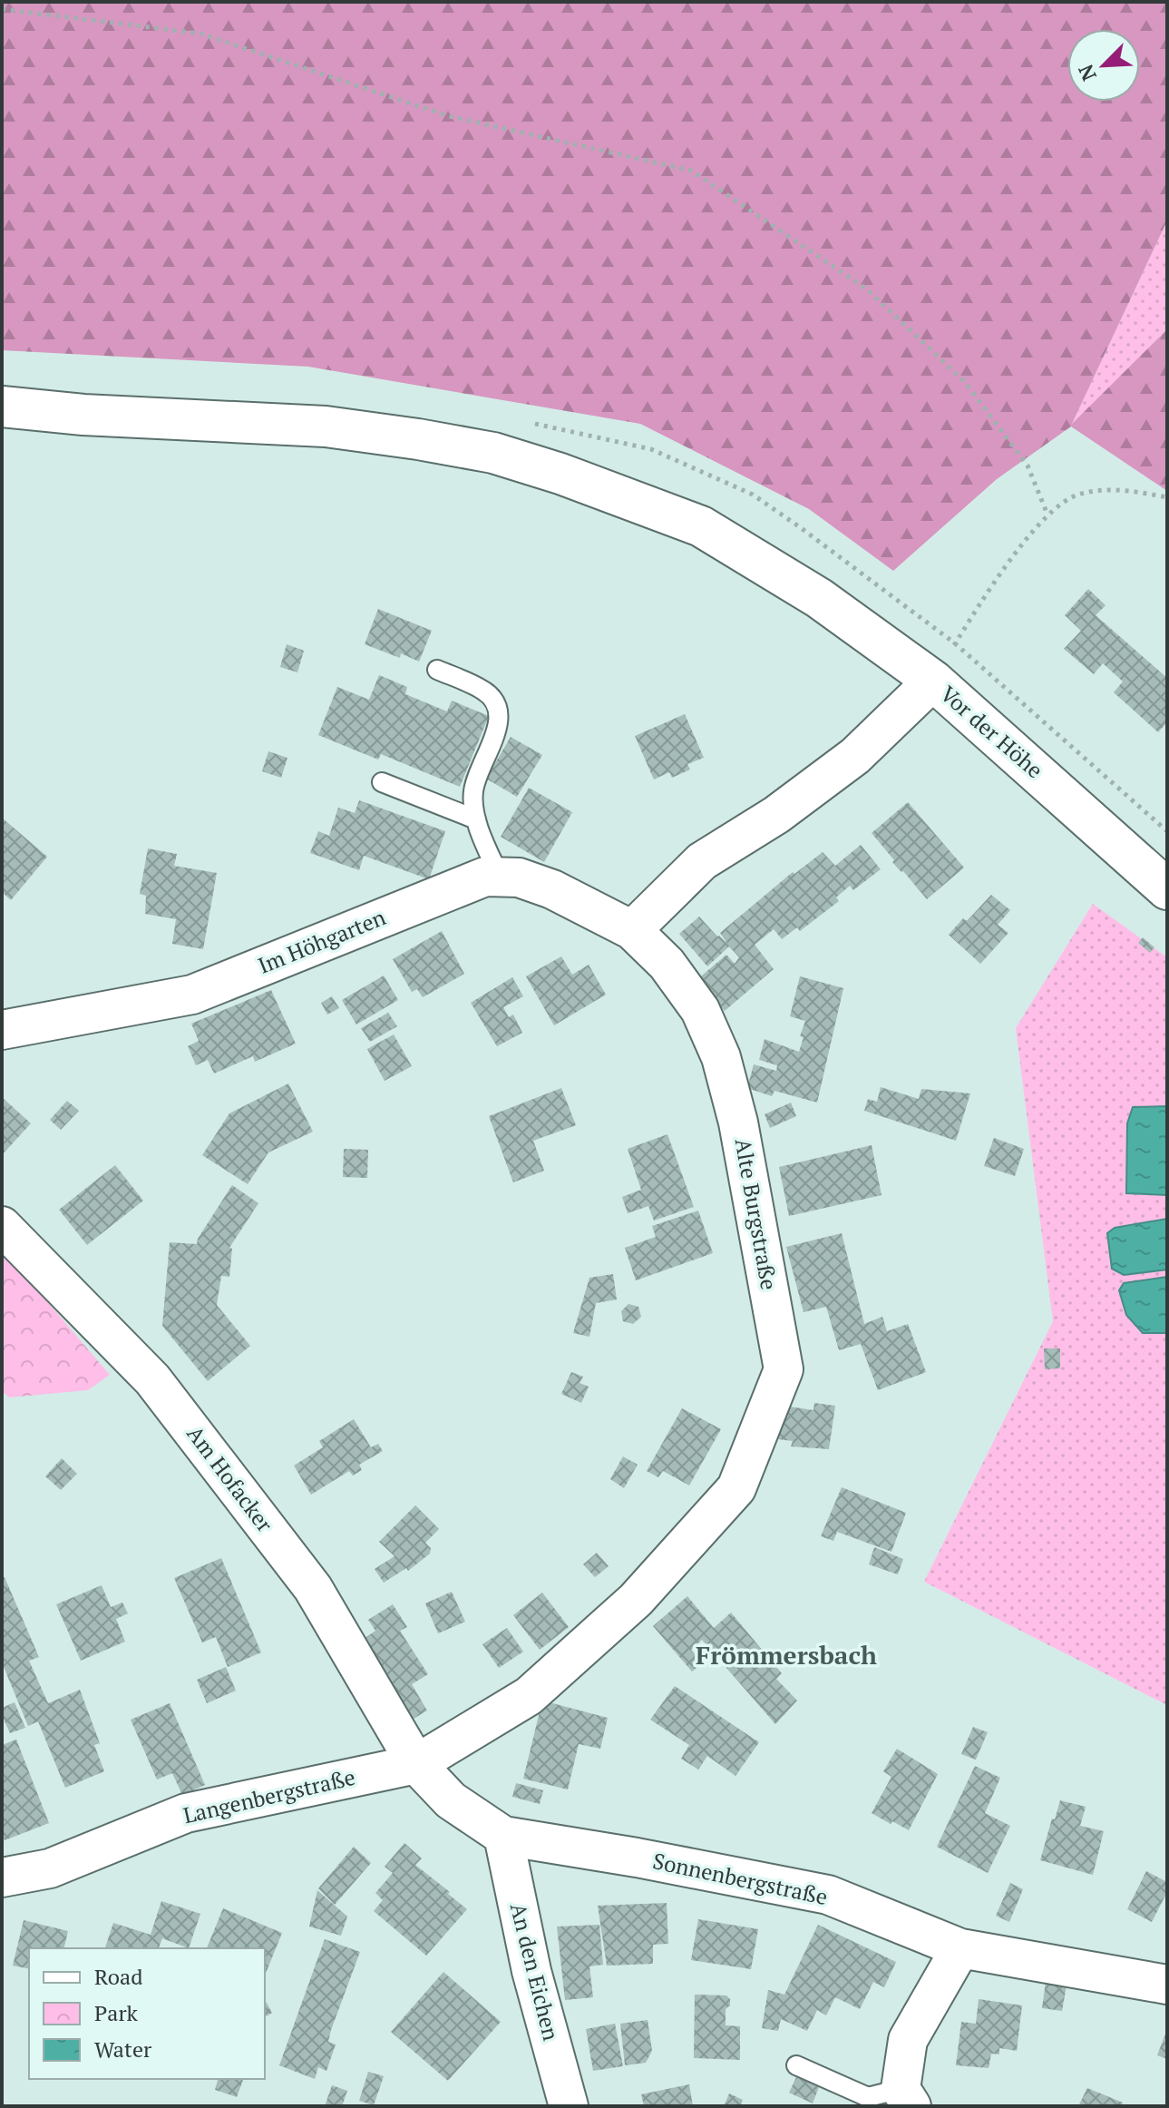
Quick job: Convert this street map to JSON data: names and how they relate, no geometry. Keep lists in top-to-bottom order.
{
  "streets": {
    "main road": ["Vor der Höhe"],
    "street": [
      "Im Höhgarten",
      "Alte Burgstraße",
      "Am Hofacker",
      "Langenbergstraße",
      "Sonnenbergstraße",
      "An den Eichen"
    ]
  },
  "crossings": [
    ["Im Höhgarten", "Alte Burgstraße"],
    ["Alte Burgstraße", "Am Hofacker"],
    ["Alte Burgstraße", "Langenbergstraße"],
    ["Alte Burgstraße", "Sonnenbergstraße"],
    ["Am Hofacker", "Langenbergstraße"],
    ["Am Hofacker", "Sonnenbergstraße"],
    ["Langenbergstraße", "Sonnenbergstraße"],
    ["Sonnenbergstraße", "An den Eichen"]
  ],
  "districts": ["Frömmersbach"],
  "legend": ["Road", "Park", "Water"],
  "north": "bottom left"
}
